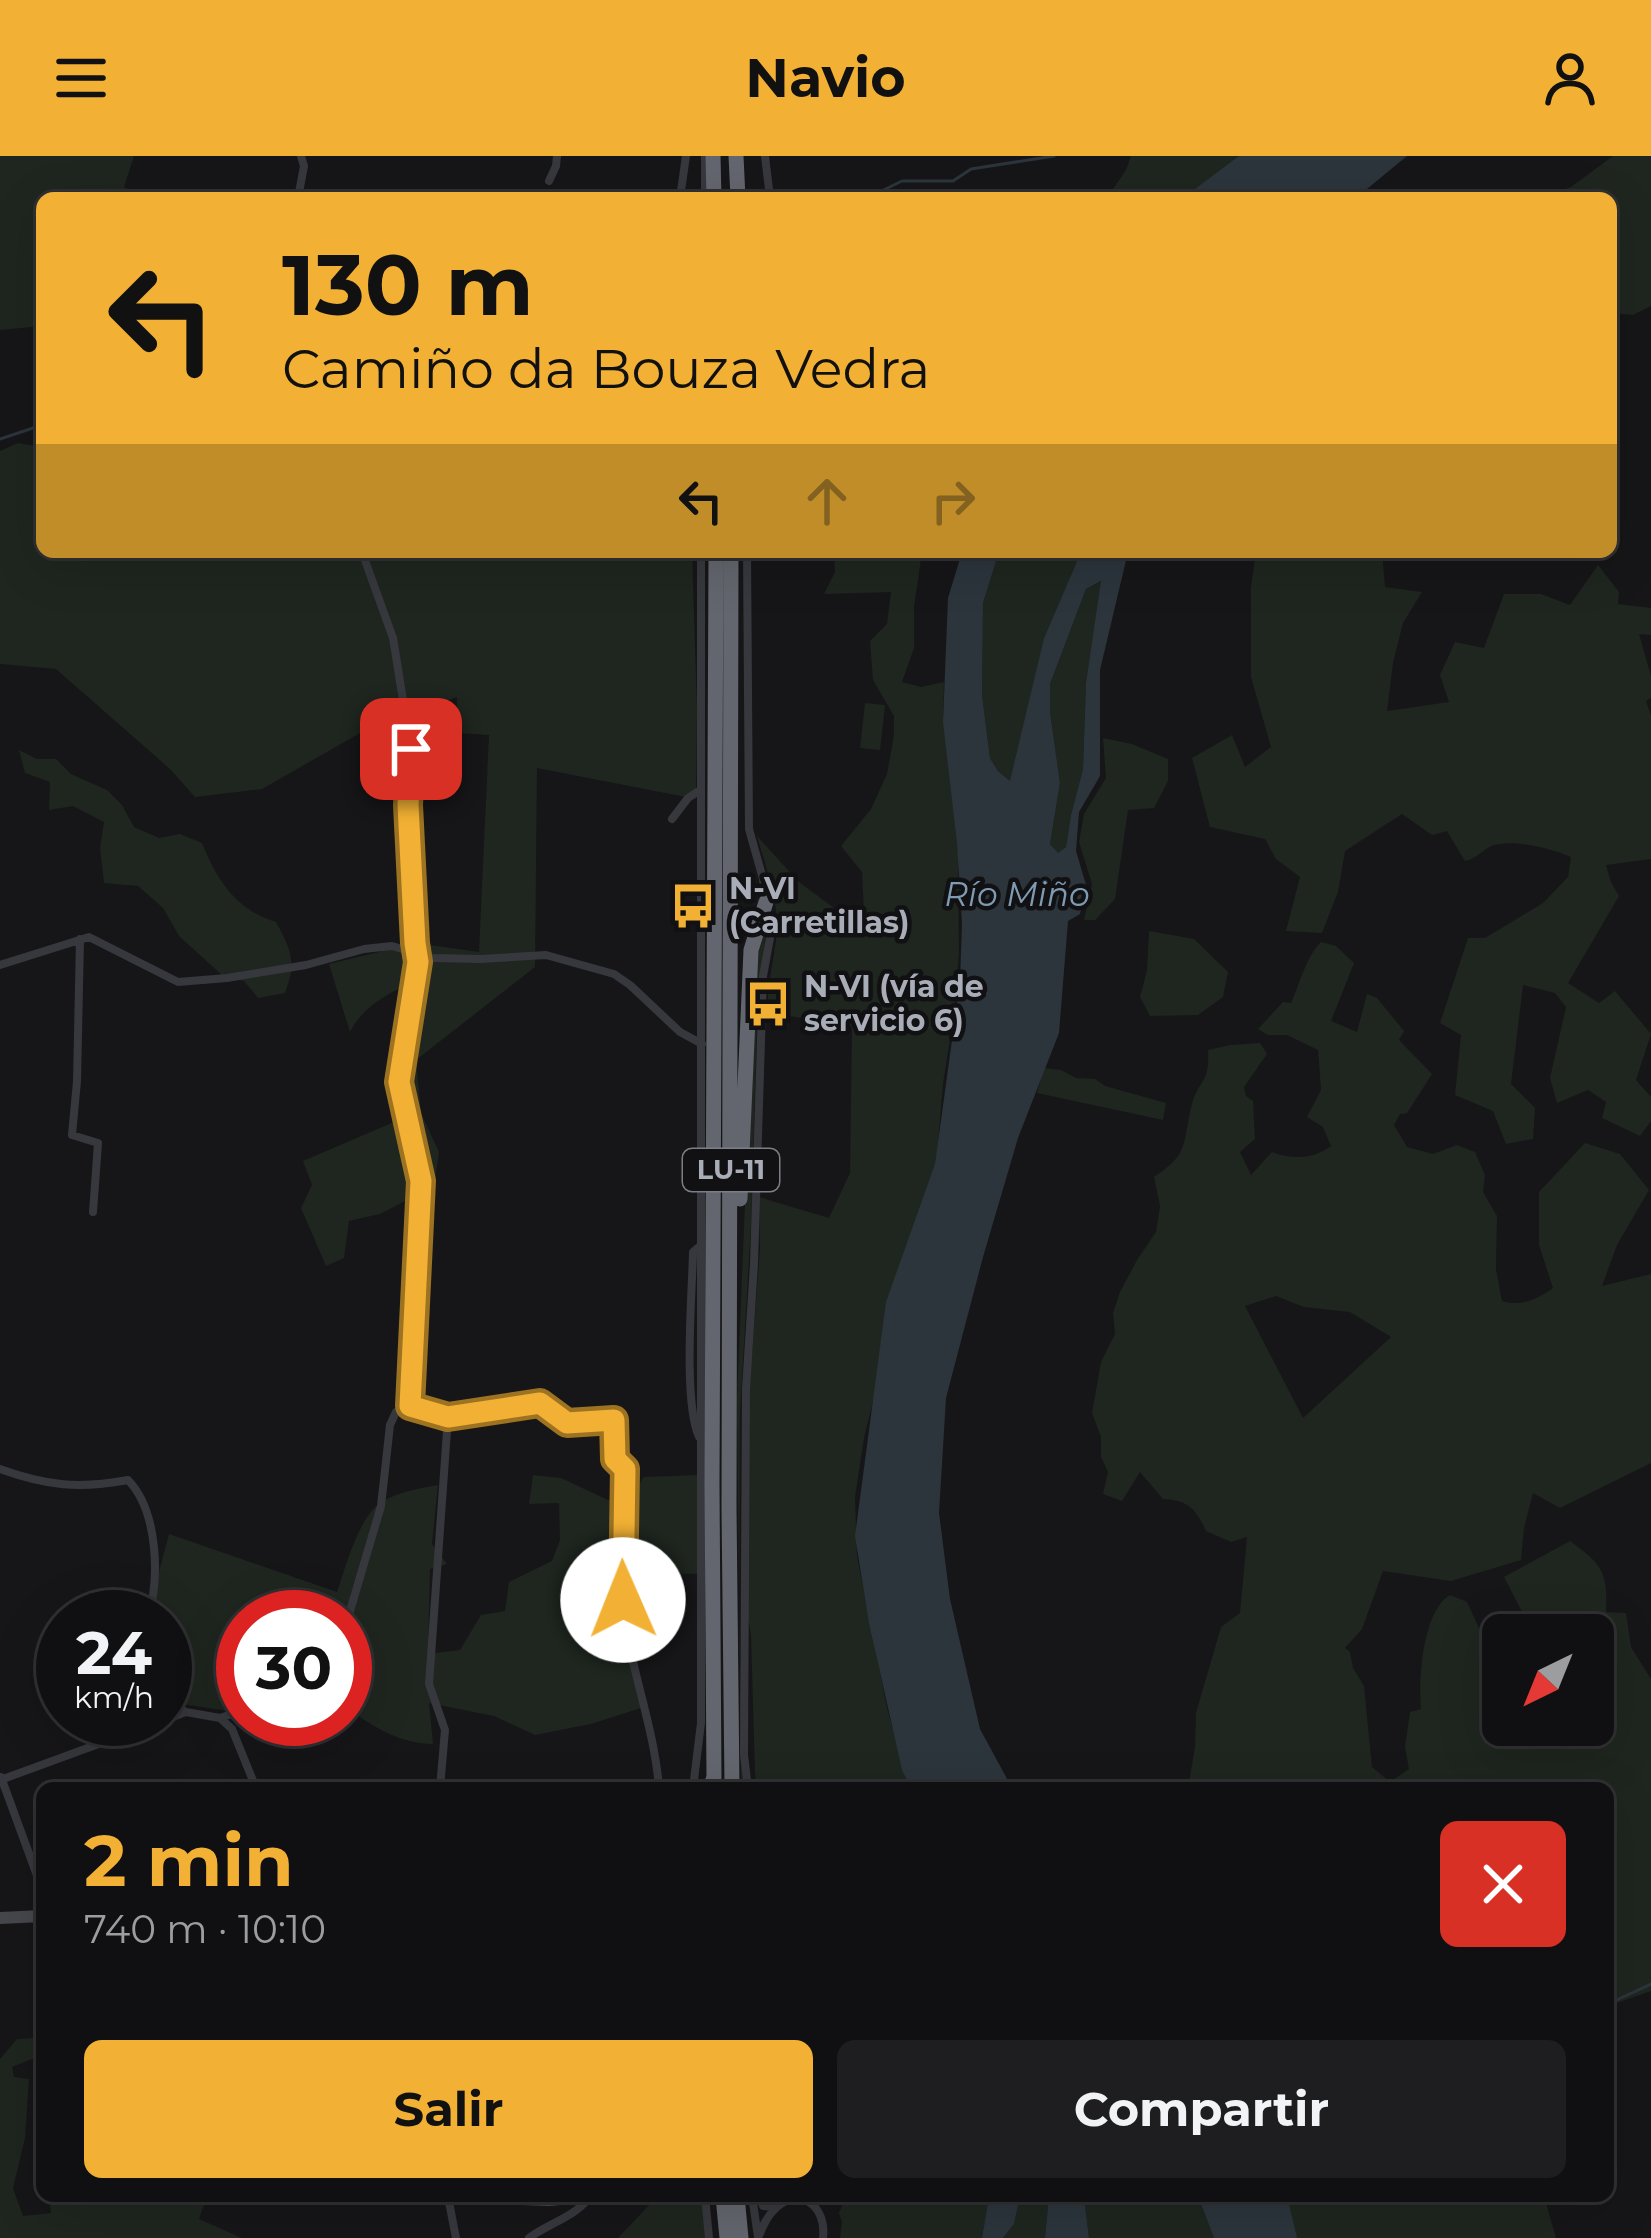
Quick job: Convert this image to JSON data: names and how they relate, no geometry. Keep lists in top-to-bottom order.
{
  "streets": {
    "highway": ["LU-11"]
  },
  "water": ["Río Miño"],
  "places": {
    "bus stop": ["N-VI (Carretillas)", "N-VI (vía de servicio 6)"]
  },
  "north": "bottom left",
  "page": {
    "header": "Navio",
    "turn": ["130 m", "Camiño da Bouza Vedra"],
    "speed": "24 km/h",
    "limit": "30",
    "heading": ["2 min", "740 m · 10:10"],
    "buttons": ["Salir", "Compartir"]
  }
}
